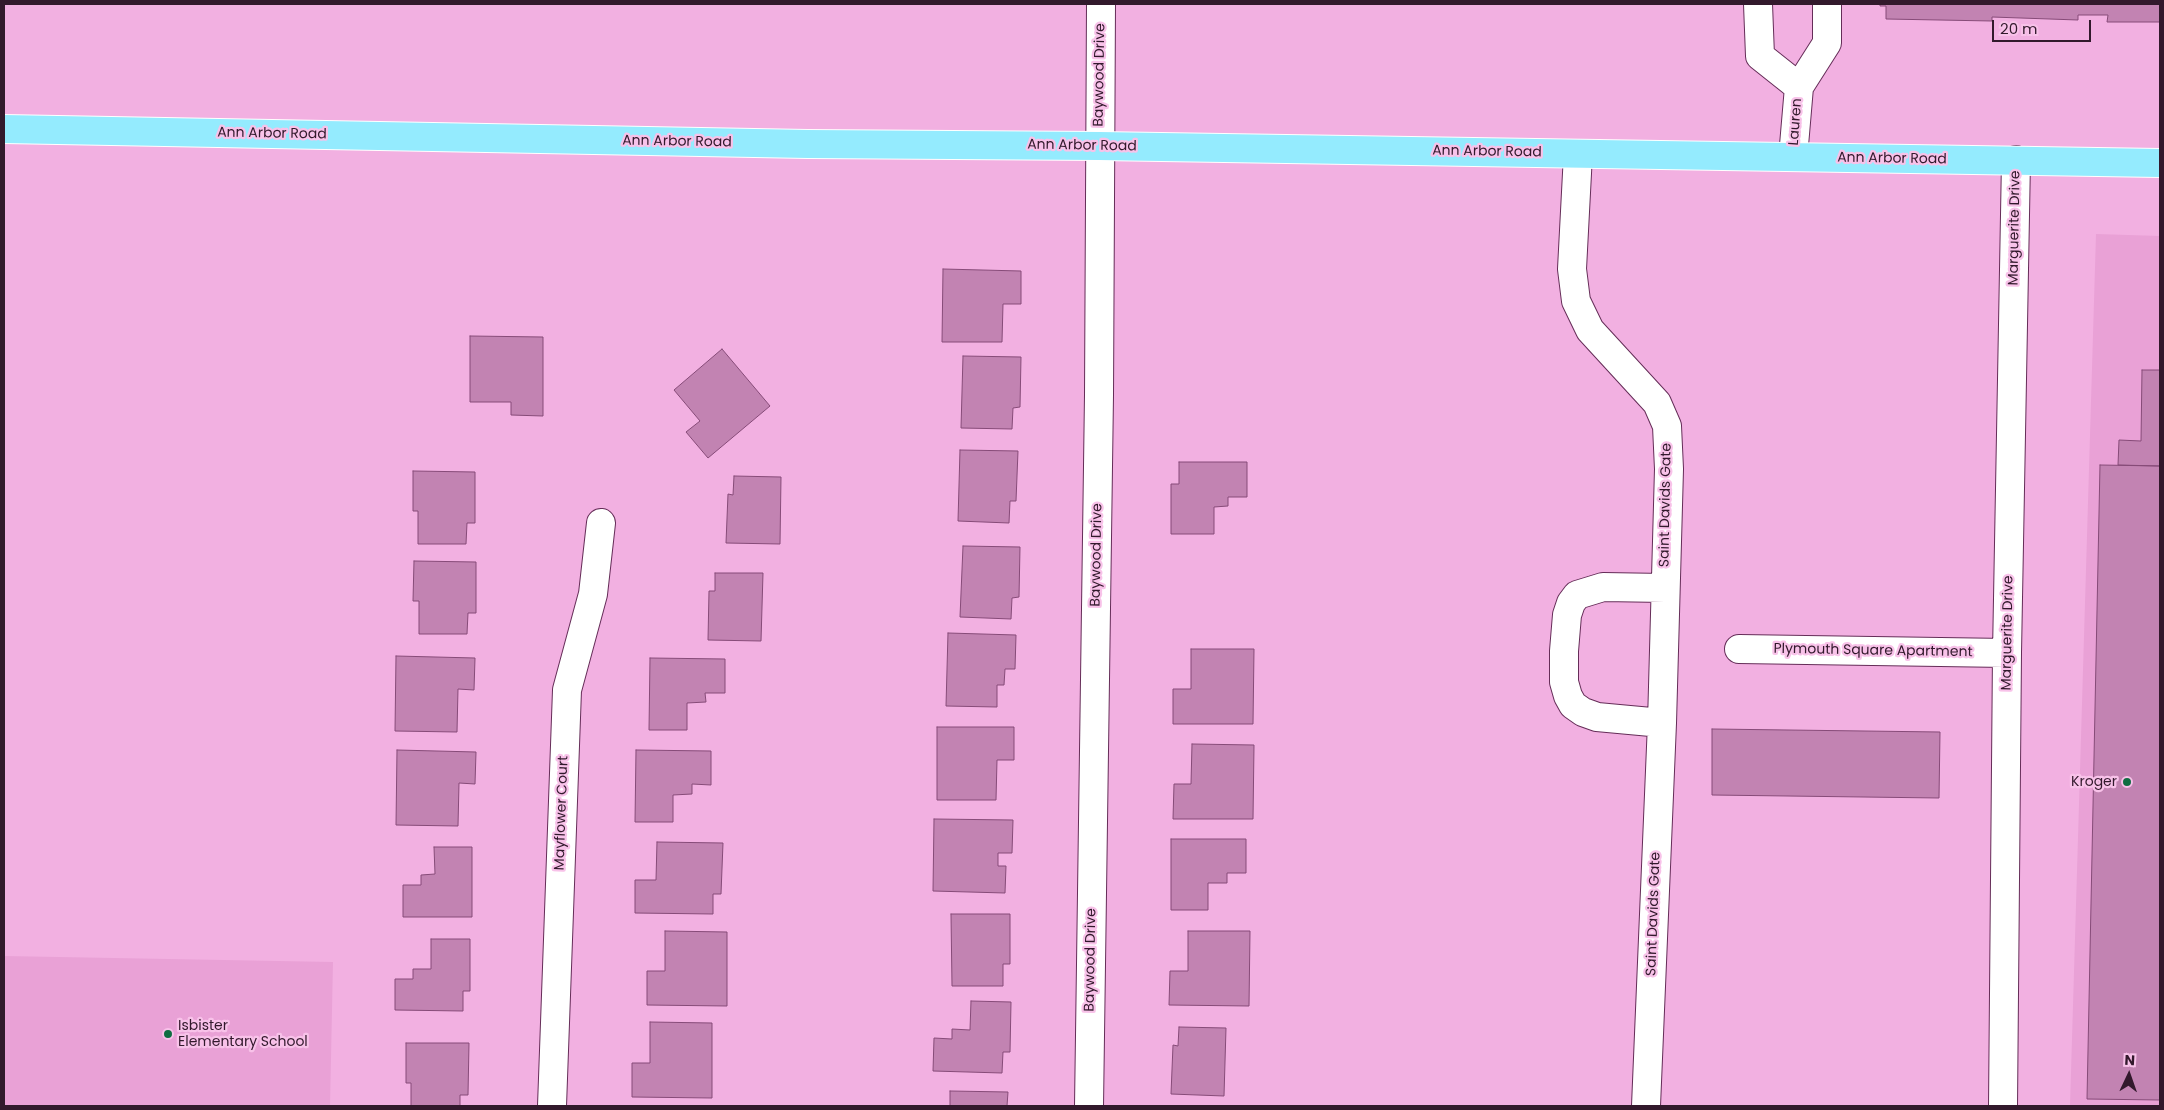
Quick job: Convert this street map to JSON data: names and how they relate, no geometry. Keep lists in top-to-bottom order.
{
  "streets": {
    "main road": ["Ann Arbor Road"],
    "street": [
      "Baywood Drive",
      "Lauren",
      "Marguerite Drive",
      "Saint Davids Gate",
      "Plymouth Square Apartment",
      "Mayflower Court"
    ]
  },
  "crossings": [
    ["Baywood Drive", "Ann Arbor Road"],
    ["Lauren", "Ann Arbor Road"],
    ["Ann Arbor Road", "Marguerite Drive"],
    ["Ann Arbor Road", "Saint Davids Gate"],
    ["Marguerite Drive", "Plymouth Square Apartment"]
  ],
  "places": ["Kroger", "Isbister Elementary School"],
  "scale_bar": "20 m",
  "north": "top"
}
